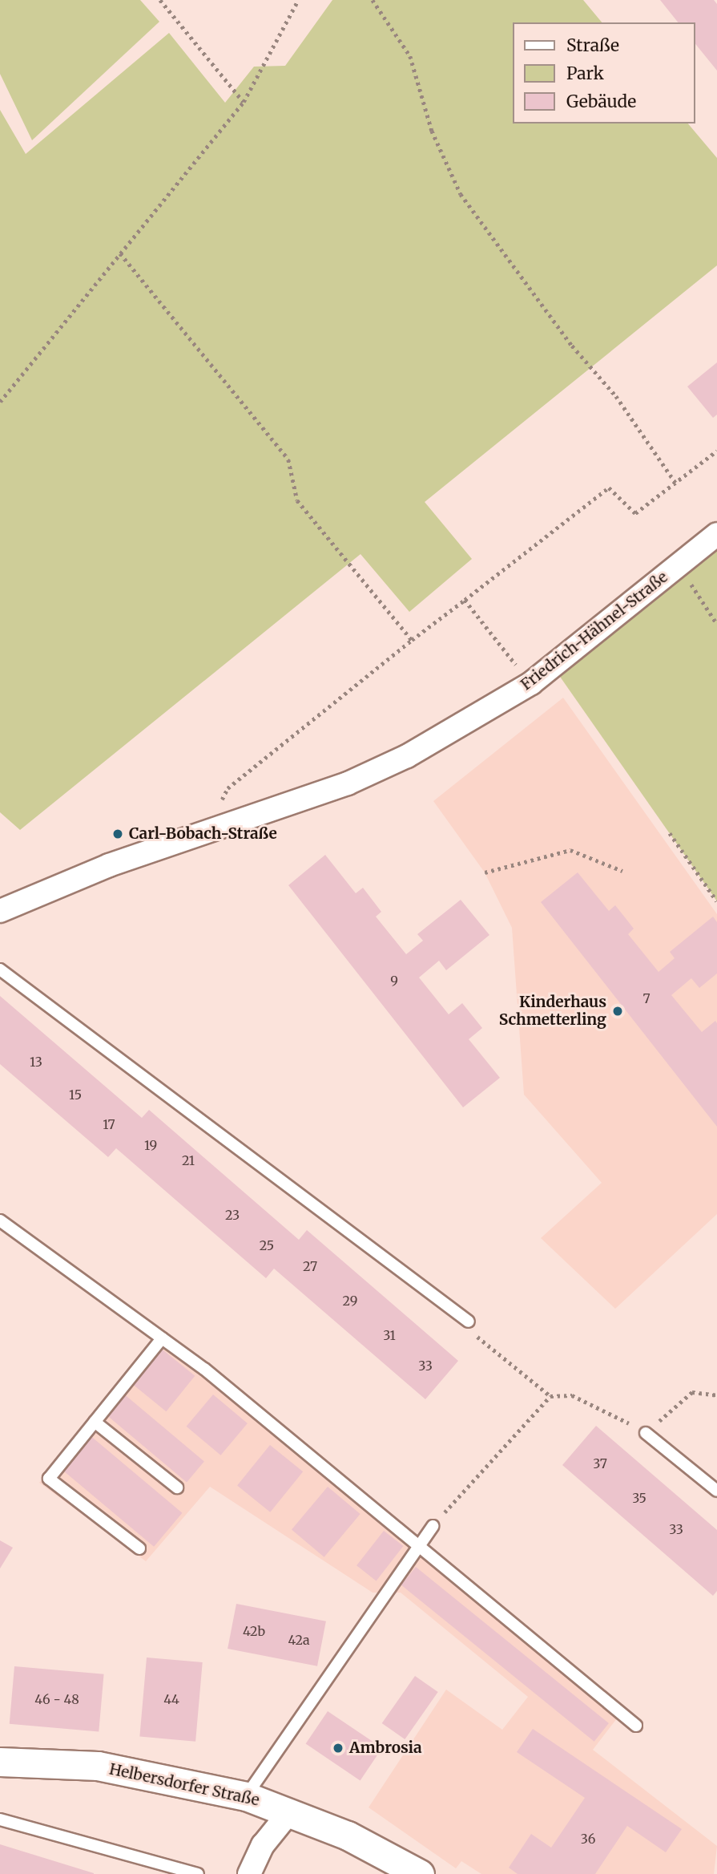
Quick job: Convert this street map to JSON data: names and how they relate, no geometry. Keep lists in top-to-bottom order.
{
  "streets": {
    "street": ["Friedrich-Hähnel-Straße", "Helbersdorfer Straße"]
  },
  "places": ["Carl-Bobach-Straße", "Kinderhaus Schmetterling", "Ambrosia"],
  "house_numbers": [
    "9",
    "7",
    "13",
    "15",
    "17",
    "19",
    "21",
    "23",
    "25",
    "27",
    "29",
    "31",
    "33",
    "37",
    "35",
    "33",
    "42b",
    "42a",
    "46 - 48",
    "44",
    "36"
  ],
  "legend": ["Straße", "Park", "Gebäude"]
}
